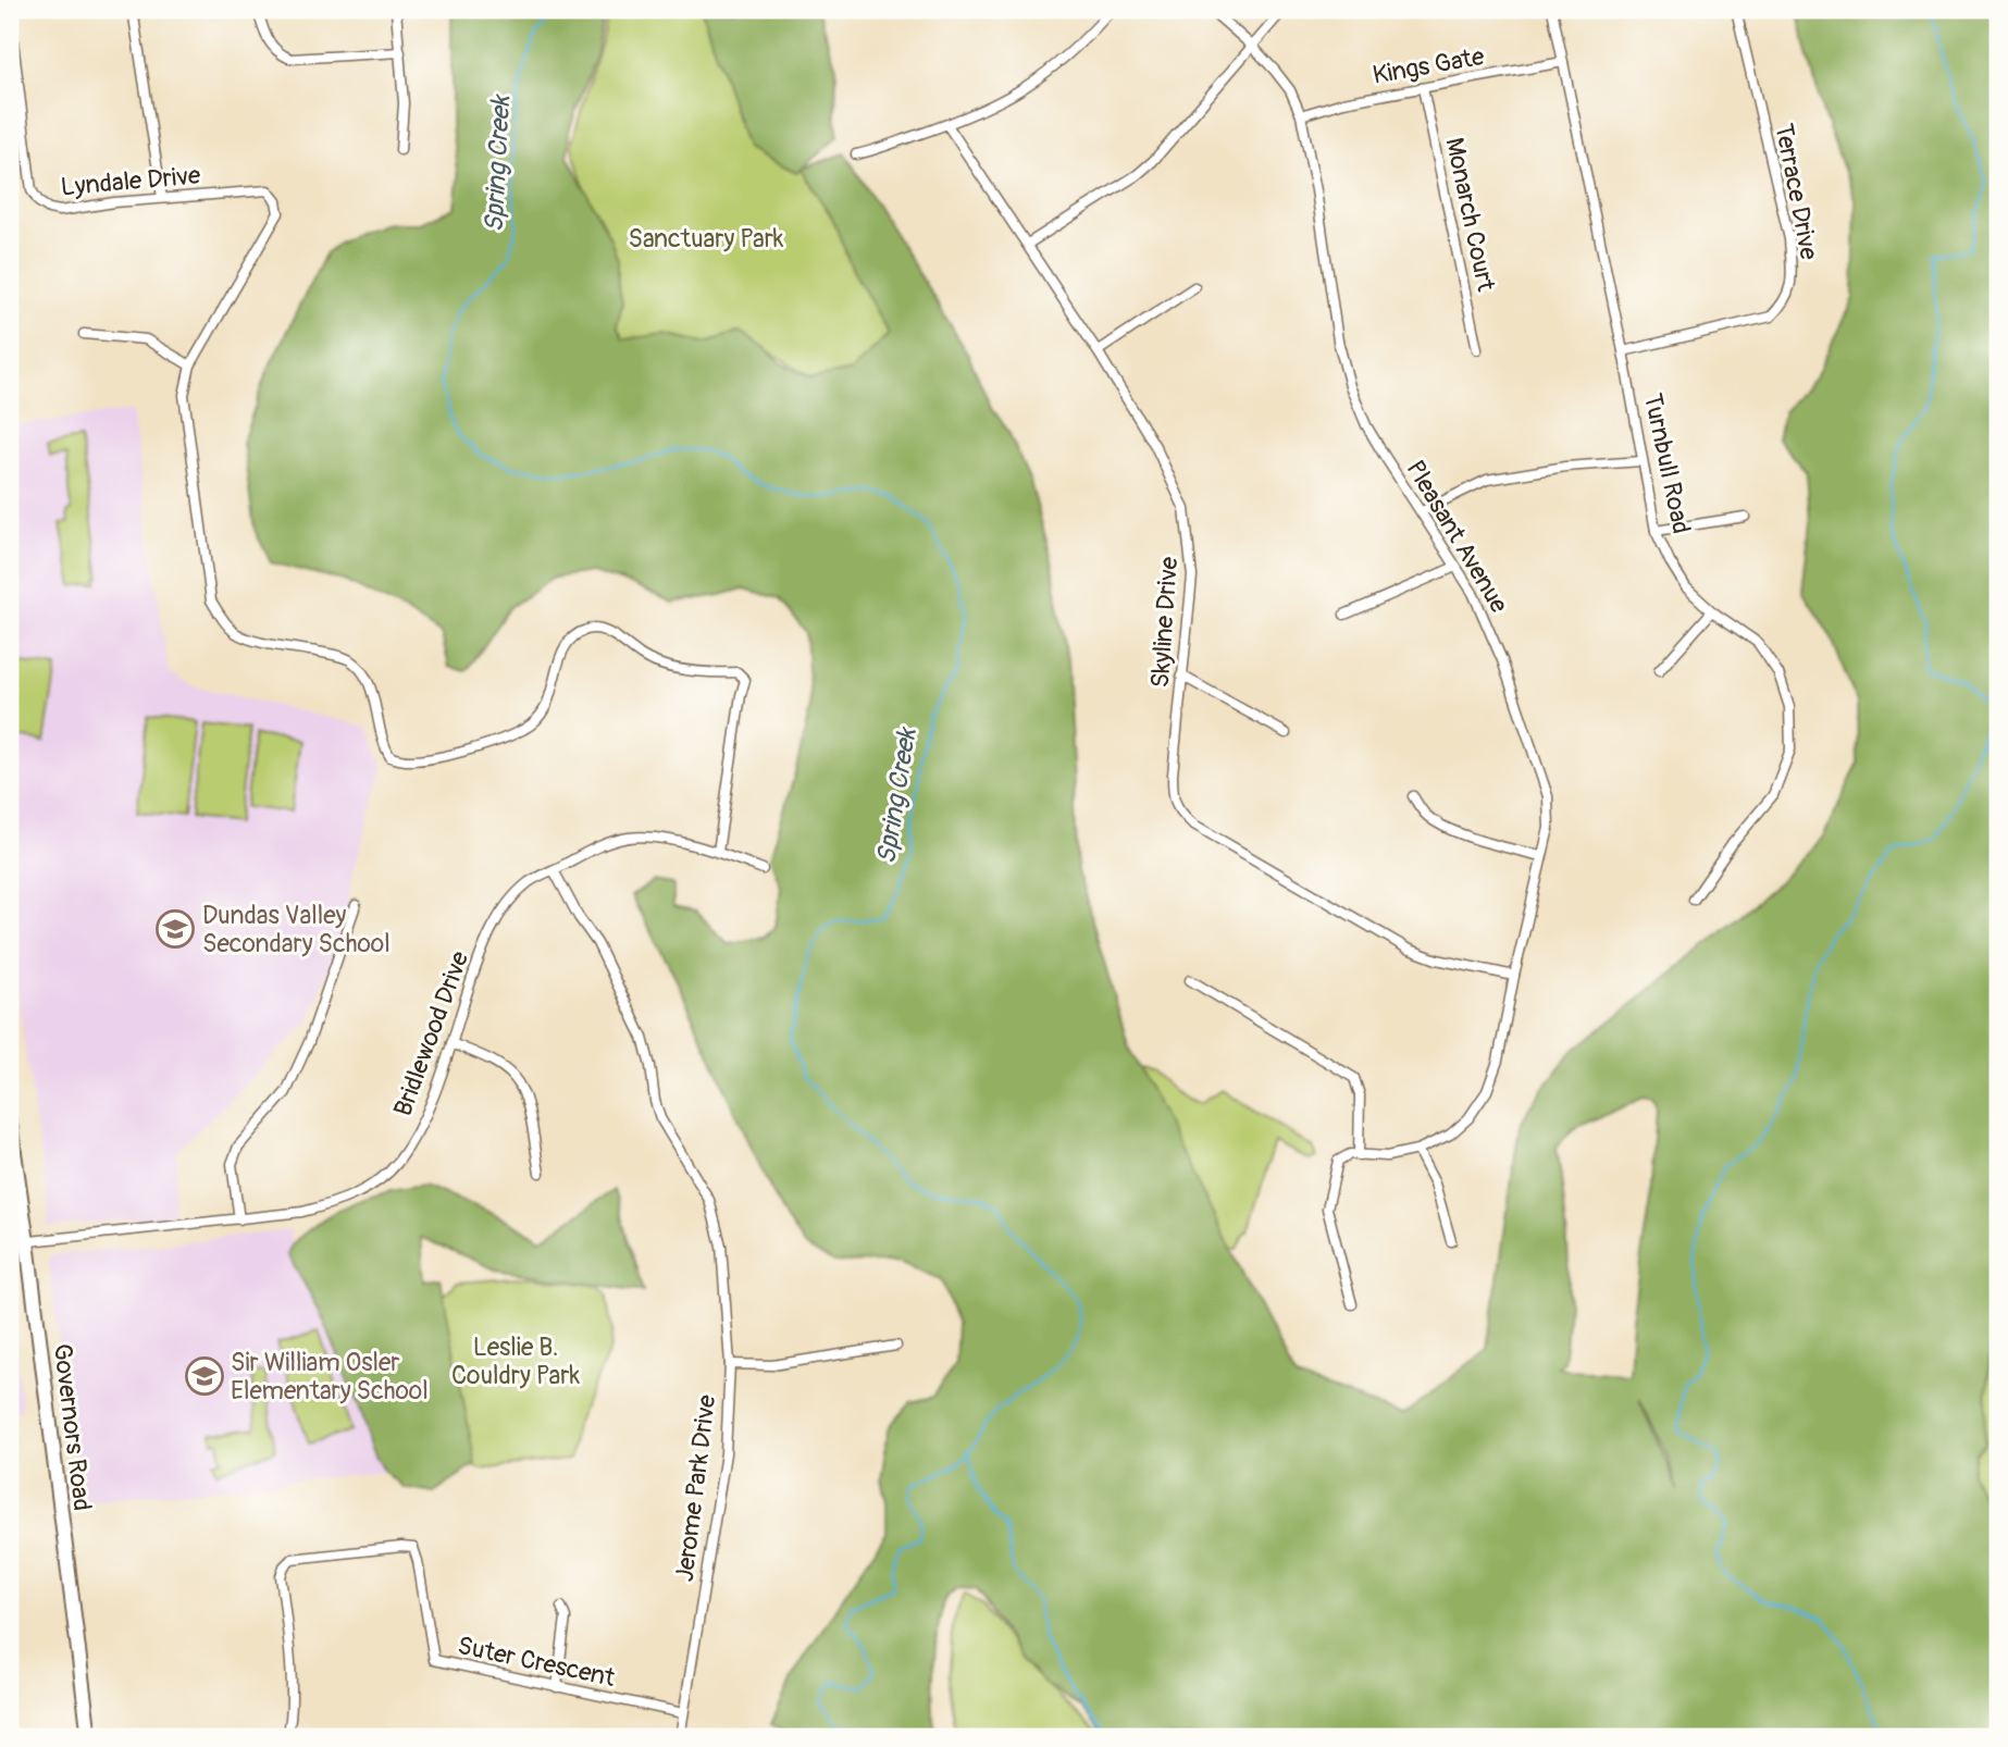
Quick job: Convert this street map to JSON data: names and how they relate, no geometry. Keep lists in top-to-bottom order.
{
  "streets": {
    "main road": ["Governors Road"],
    "street": [
      "Kings Gate",
      "Lyndale Drive",
      "Terrace Drive",
      "Monarch Court",
      "Turnbull Road",
      "Pleasant Avenue",
      "Skyline Drive",
      "Bridlewood Drive",
      "Jerome Park Drive",
      "Suter Crescent"
    ]
  },
  "crossings": [
    ["Kings Gate", "Monarch Court"],
    ["Kings Gate", "Turnbull Road"],
    ["Kings Gate", "Pleasant Avenue"],
    ["Terrace Drive", "Turnbull Road"],
    ["Pleasant Avenue", "Skyline Drive"],
    ["Bridlewood Drive", "Governors Road"],
    ["Bridlewood Drive", "Jerome Park Drive"],
    ["Jerome Park Drive", "Suter Crescent"]
  ],
  "water": ["Spring Creek"],
  "parks": ["Sanctuary Park", "Leslie B. Couldry Park"],
  "places": {
    "school or university": ["Dundas Valley Secondary School", "Sir William Osler Elementary School"]
  }
}
